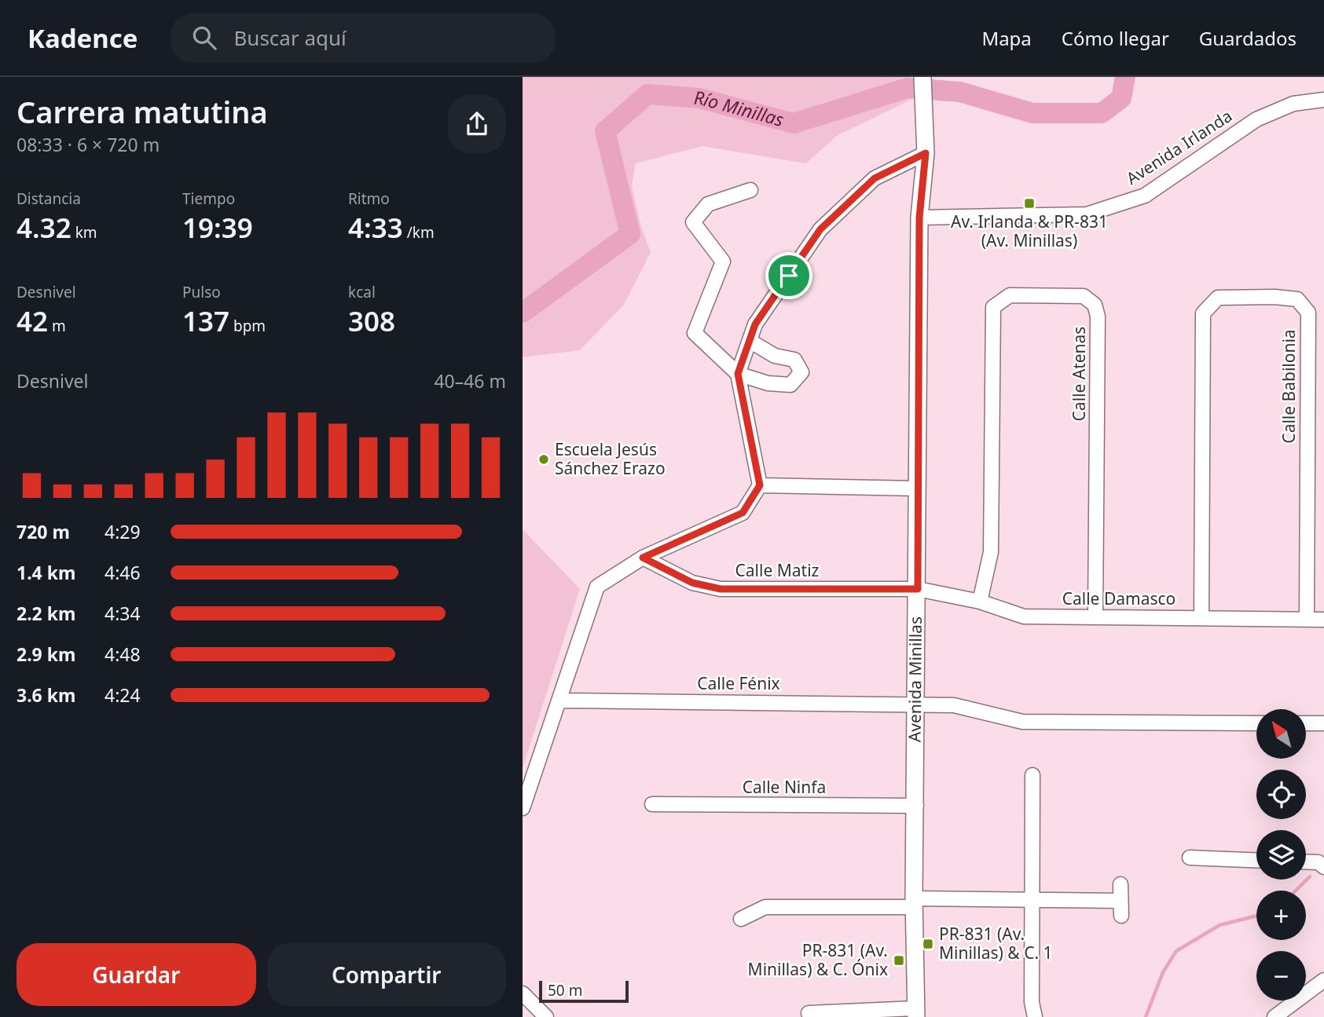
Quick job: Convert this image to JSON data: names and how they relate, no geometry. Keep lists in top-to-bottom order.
{
  "streets": {
    "street": [
      "Avenida Irlanda",
      "Calle Atenas",
      "Calle Babilonia",
      "Calle Matiz",
      "Calle Damasco",
      "Avenida Minillas",
      "Calle Fénix",
      "Calle Ninfa"
    ]
  },
  "crossings": [
    ["Avenida Irlanda", "Avenida Minillas"],
    ["Calle Atenas", "Calle Damasco"],
    ["Calle Babilonia", "Calle Damasco"],
    ["Calle Matiz", "Calle Damasco"],
    ["Calle Matiz", "Avenida Minillas"],
    ["Calle Damasco", "Avenida Minillas"],
    ["Avenida Minillas", "Calle Fénix"],
    ["Avenida Minillas", "Calle Ninfa"]
  ],
  "water": ["Río Minillas"],
  "places": {
    "transit": ["Av. Irlanda & PR-831 (Av. Minillas)", "PR-831 (Av. Minillas) & C. 1", "PR-831 (Av. Minillas) & C. Ónix"],
    "other": ["Escuela Jesús Sánchez Erazo"]
  },
  "scale_bar": "50 m",
  "north": "top left",
  "page": {
    "header": "Kadence",
    "search": "Buscar aquí",
    "nav": ["Mapa", "Cómo llegar", "Guardados"],
    "heading": ["Carrera matutina", "08:33 · 6 × 720 m"],
    "stats": [
      ["Distancia", "4.32 km"],
      ["Tiempo", "19:39"],
      ["Ritmo", "4:33 /km"],
      ["Desnivel", "42 m"],
      ["Pulso", "137 bpm"],
      ["kcal", "308"]
    ],
    "chart": ["Desnivel", "40–46 m"],
    "list": [
      {
        "name": "720 m",
        "note": "4:29"
      },
      {
        "name": "1.4 km",
        "note": "4:46"
      },
      {
        "name": "2.2 km",
        "note": "4:34"
      },
      {
        "name": "2.9 km",
        "note": "4:48"
      },
      {
        "name": "3.6 km",
        "note": "4:24"
      }
    ],
    "map_buttons": ["+", "−"],
    "buttons": ["Guardar", "Compartir"],
    "scale": "50 m"
  }
}
